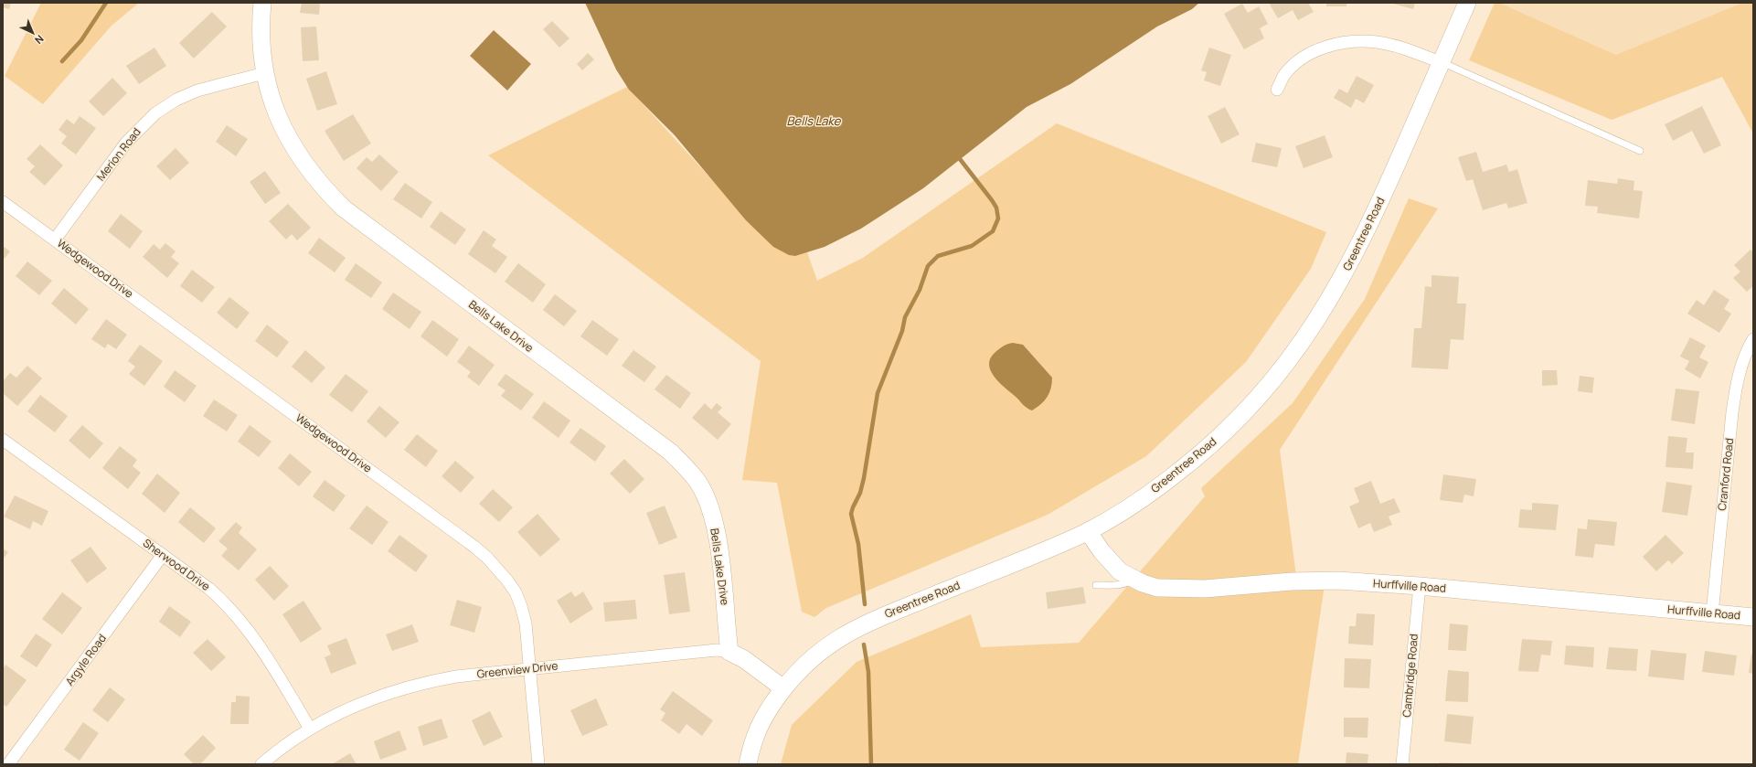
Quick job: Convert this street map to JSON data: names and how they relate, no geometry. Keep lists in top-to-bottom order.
{
  "streets": {
    "street": [
      "Merion Road",
      "Greentree Road",
      "Wedgewood Drive",
      "Bells Lake Drive",
      "Cranford Road",
      "Sherwood Drive",
      "Hurffville Road",
      "Argyle Road",
      "Greenview Drive",
      "Cambridge Road"
    ]
  },
  "crossings": [
    ["Merion Road", "Wedgewood Drive"],
    ["Merion Road", "Bells Lake Drive"],
    ["Greentree Road", "Hurffville Road"],
    ["Greentree Road", "Greenview Drive"],
    ["Wedgewood Drive", "Greenview Drive"],
    ["Bells Lake Drive", "Greenview Drive"],
    ["Cranford Road", "Hurffville Road"],
    ["Sherwood Drive", "Argyle Road"],
    ["Sherwood Drive", "Greenview Drive"],
    ["Hurffville Road", "Cambridge Road"]
  ],
  "water": ["Bells Lake"],
  "north": "bottom right"
}
